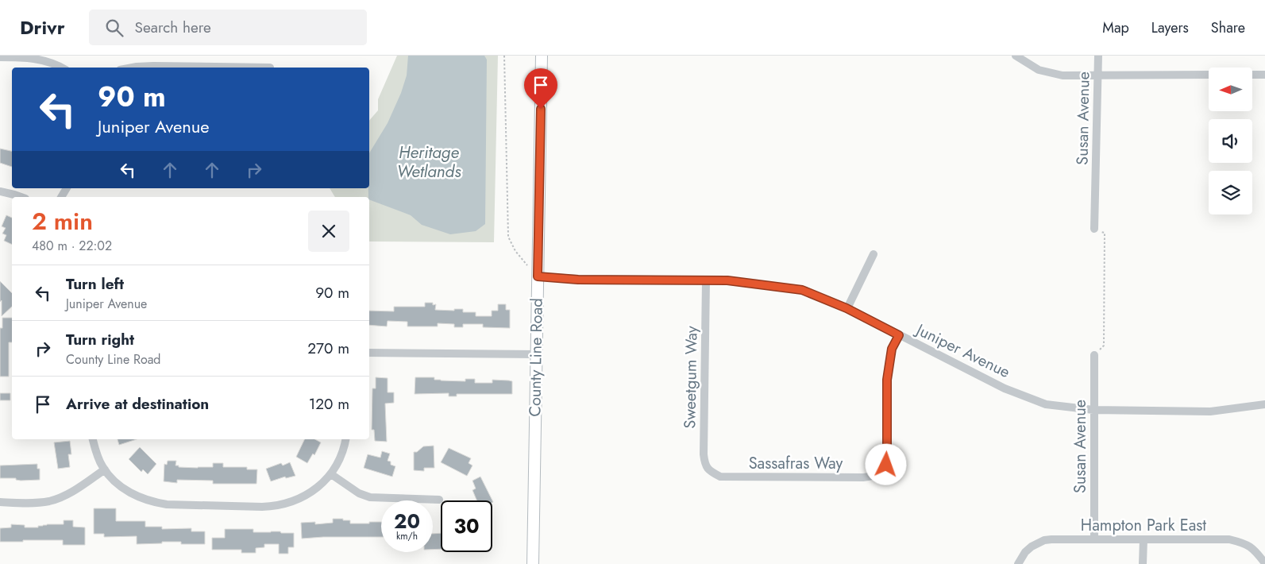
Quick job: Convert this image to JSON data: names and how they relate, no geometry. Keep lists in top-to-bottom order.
{
  "streets": {
    "main road": ["County Line Road"],
    "street": [
      "Susan Avenue",
      "Juniper Avenue",
      "Sweetgum Way",
      "Sassafras Way",
      "Hampton Park East"
    ]
  },
  "crossings": [
    ["Susan Avenue", "Juniper Avenue"],
    ["Susan Avenue", "Hampton Park East"],
    ["Juniper Avenue", "County Line Road"],
    ["Juniper Avenue", "Sweetgum Way"],
    ["Juniper Avenue", "Sassafras Way"],
    ["Sweetgum Way", "Sassafras Way"]
  ],
  "water": ["Heritage Wetlands"],
  "north": "left",
  "page": {
    "header": "Drivr",
    "search": "Search here",
    "nav": ["Map", "Layers", "Share"],
    "turn": ["90 m", "Juniper Avenue"],
    "heading": ["2 min", "480 m · 22:02"],
    "list": [
      {
        "name": "Turn left",
        "note": "Juniper Avenue",
        "value": "90 m"
      },
      {
        "name": "Turn right",
        "note": "County Line Road",
        "value": "270 m"
      },
      {
        "name": "Arrive at destination",
        "value": "120 m"
      }
    ],
    "speed": "20 km/h",
    "limit": "30"
  }
}
